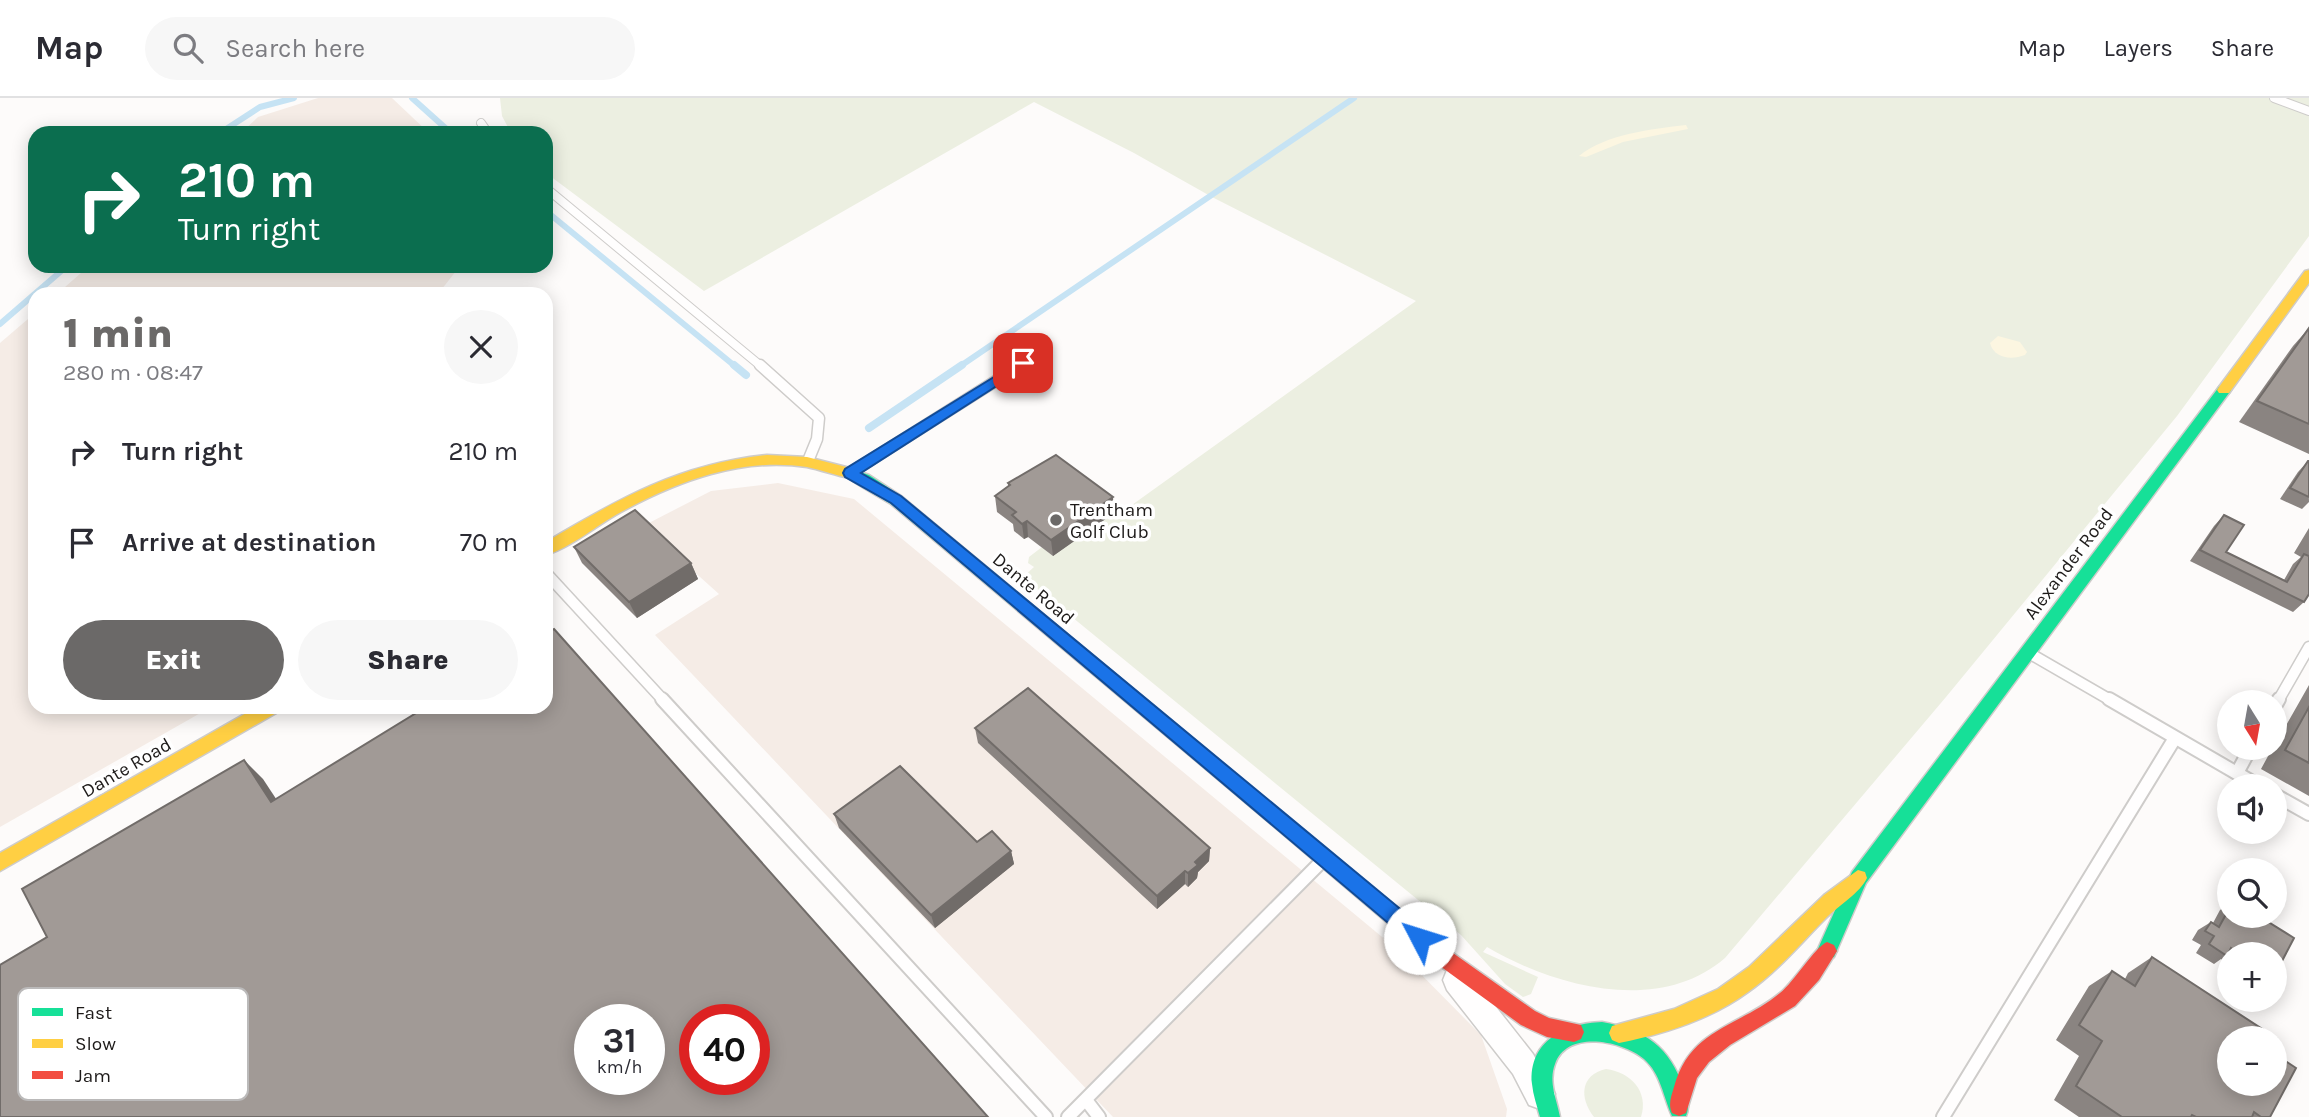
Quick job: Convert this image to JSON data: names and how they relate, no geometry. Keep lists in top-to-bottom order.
{
  "streets": {
    "street": ["Alexander Road", "Dante Road"]
  },
  "crossings": [
    ["Alexander Road", "Dante Road"]
  ],
  "places": ["Trentham Golf Club"],
  "legend": ["Fast", "Slow", "Jam"],
  "north": "bottom",
  "page": {
    "header": "Map",
    "search": "Search here",
    "nav": ["Map", "Layers", "Share"],
    "turn": ["210 m", "Turn right"],
    "heading": ["1 min", "280 m · 08:47"],
    "list": [
      {
        "name": "Turn right",
        "value": "210 m"
      },
      {
        "name": "Arrive at destination",
        "value": "70 m"
      }
    ],
    "buttons": ["Exit", "Share"],
    "map_buttons": ["+", "−"],
    "speed": "31 km/h",
    "limit": "40"
  }
}
